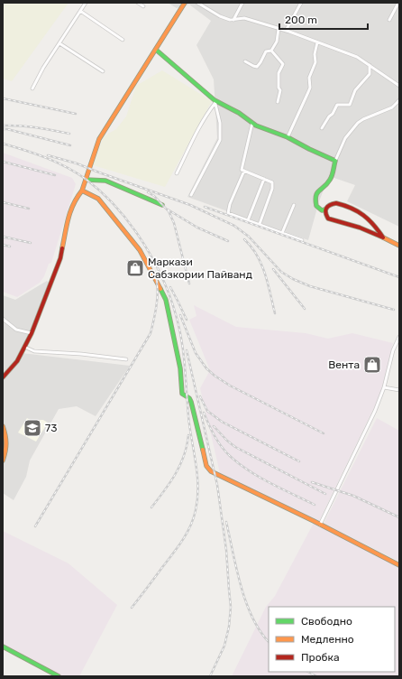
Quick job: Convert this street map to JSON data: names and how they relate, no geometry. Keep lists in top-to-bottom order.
{
  "places": {
    "shop": ["Маркази Сабзкории Пайванд", "Вента"],
    "school or university": ["73"]
  },
  "legend": ["Свободно", "Медленно", "Пробка"],
  "scale_bar": "200 m"
}
